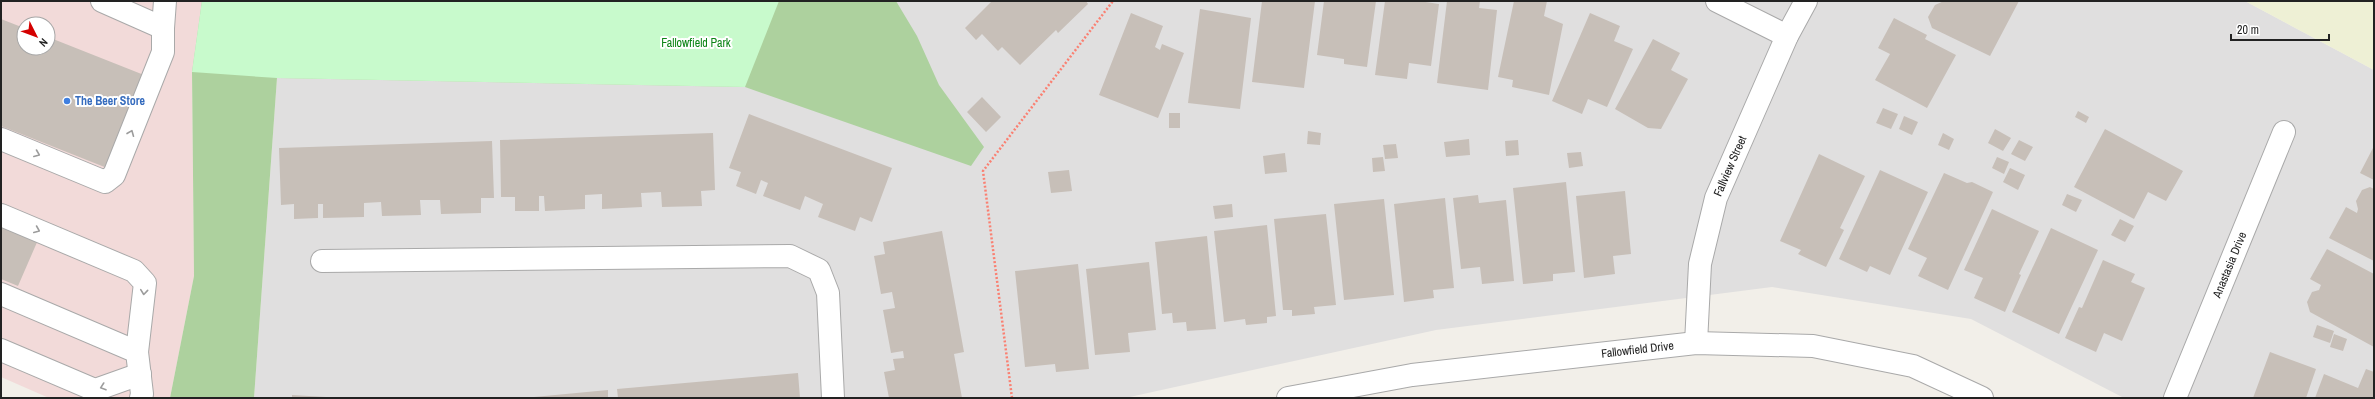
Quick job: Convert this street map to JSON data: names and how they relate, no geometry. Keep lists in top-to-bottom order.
{
  "streets": {
    "street": ["Fallview Street", "Anastasia Drive", "Fallowfield Drive"]
  },
  "crossings": [
    ["Fallview Street", "Fallowfield Drive"]
  ],
  "parks": ["Fallowfield Park"],
  "places": ["The Beer Store"],
  "scale_bar": "20 m",
  "north": "bottom right"
}
